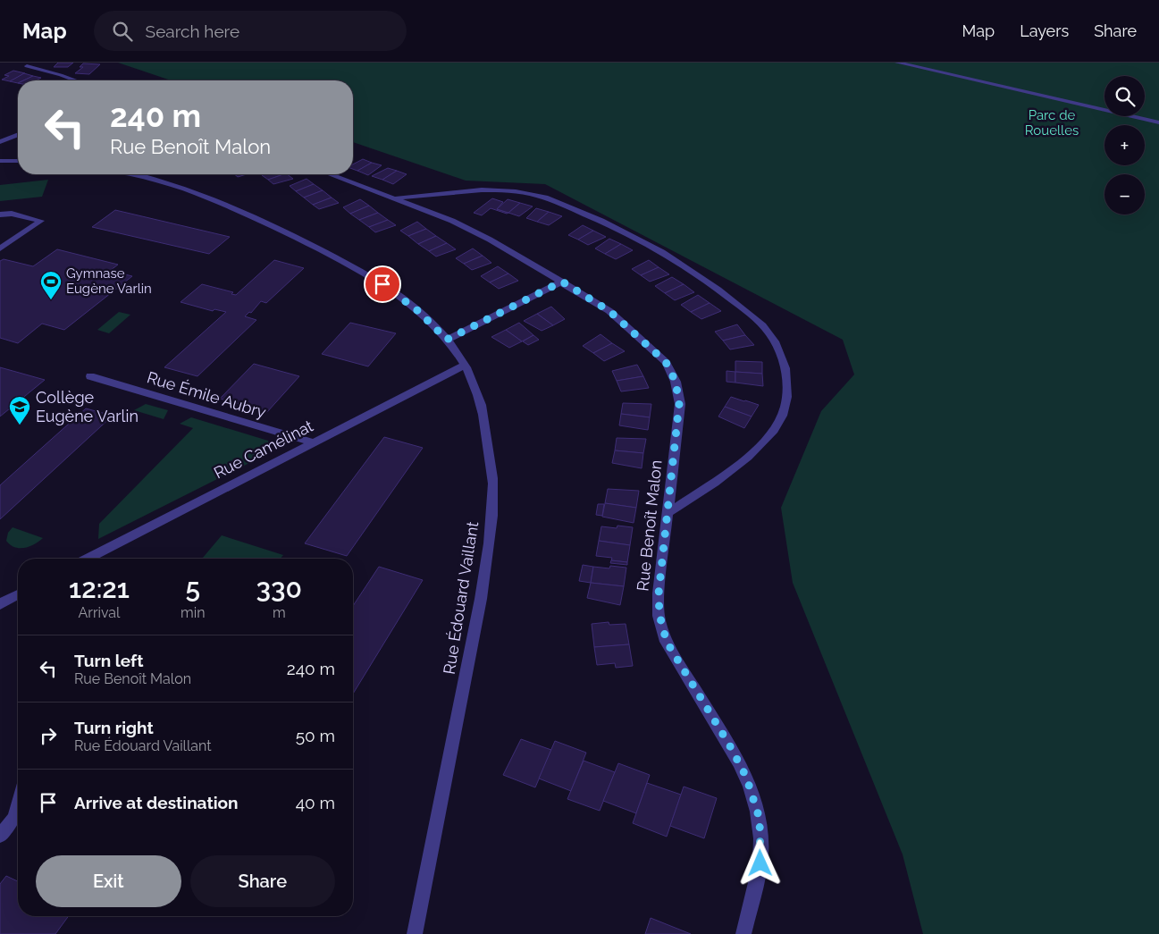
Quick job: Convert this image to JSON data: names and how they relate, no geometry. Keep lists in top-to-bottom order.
{
  "streets": {
    "street": [
      "Rue Émile Aubry",
      "Rue Camélinat",
      "Rue Benoît Malon",
      "Rue Édouard Vaillant"
    ]
  },
  "crossings": [
    ["Rue Émile Aubry", "Rue Camélinat"],
    ["Rue Camélinat", "Rue Édouard Vaillant"]
  ],
  "parks": ["Parc de Rouelles"],
  "places": {
    "sports": ["Gymnase Eugène Varlin"],
    "school or university": ["Collège Eugène Varlin"]
  },
  "page": {
    "header": "Map",
    "search": "Search here",
    "nav": ["Map", "Layers", "Share"],
    "map_buttons": ["+", "−"],
    "turn": ["240 m", "Rue Benoît Malon"],
    "eta": [
      "12:21",
      "Arrival",
      "5",
      "min",
      "330",
      "m"
    ],
    "list": [
      {
        "name": "Turn left",
        "note": "Rue Benoît Malon",
        "value": "240 m"
      },
      {
        "name": "Turn right",
        "note": "Rue Édouard Vaillant",
        "value": "50 m"
      },
      {
        "name": "Arrive at destination",
        "value": "40 m"
      }
    ],
    "buttons": ["Exit", "Share"]
  }
}
